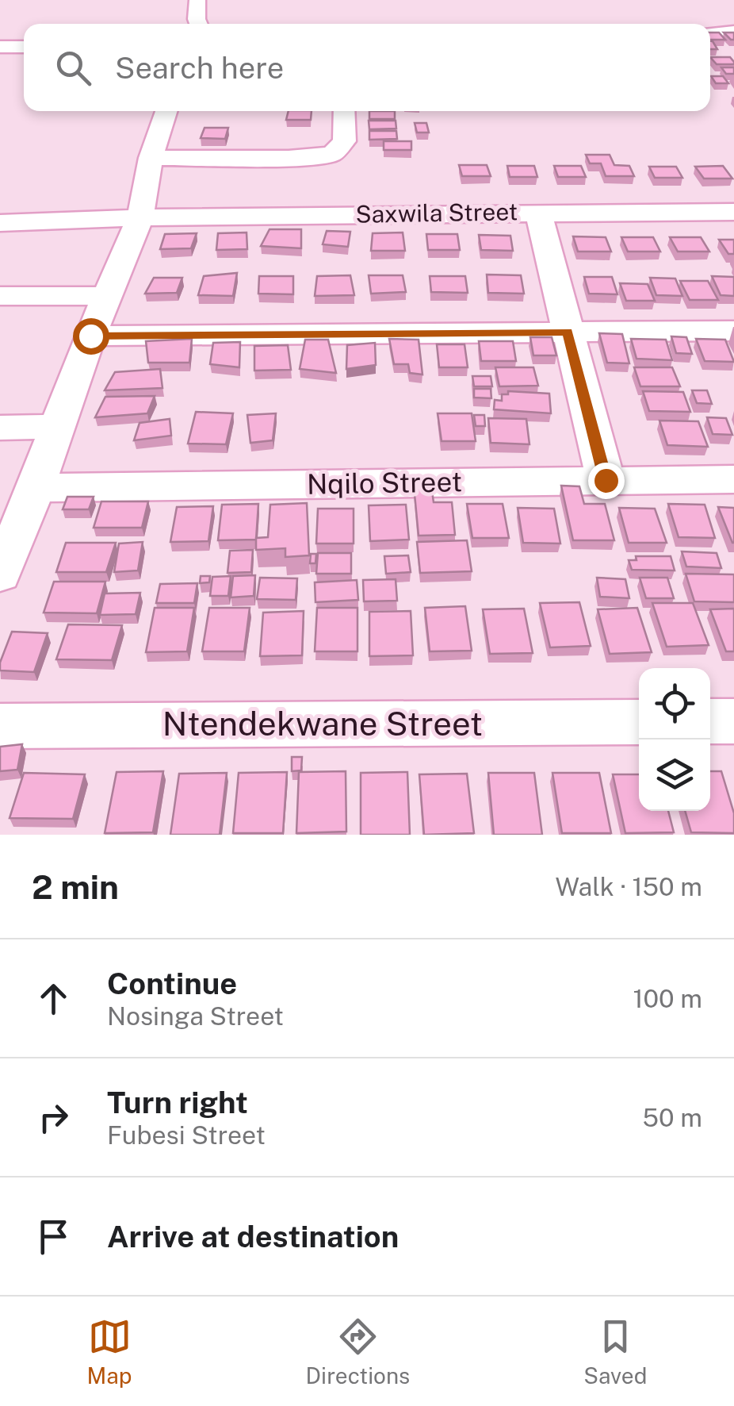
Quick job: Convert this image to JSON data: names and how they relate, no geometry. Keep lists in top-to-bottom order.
{
  "streets": {
    "street": ["Saxwila Street", "Nqilo Street", "Ntendekwane Street"]
  },
  "page": {
    "search": "Search here",
    "heading": ["2 min", "Walk · 150 m"],
    "list": [
      ["Continue", "Nosinga Street", "100 m"],
      ["Turn right", "Fubesi Street", "50 m"],
      "Arrive at destination"
    ],
    "nav": ["Map", "Directions", "Saved"]
  }
}
